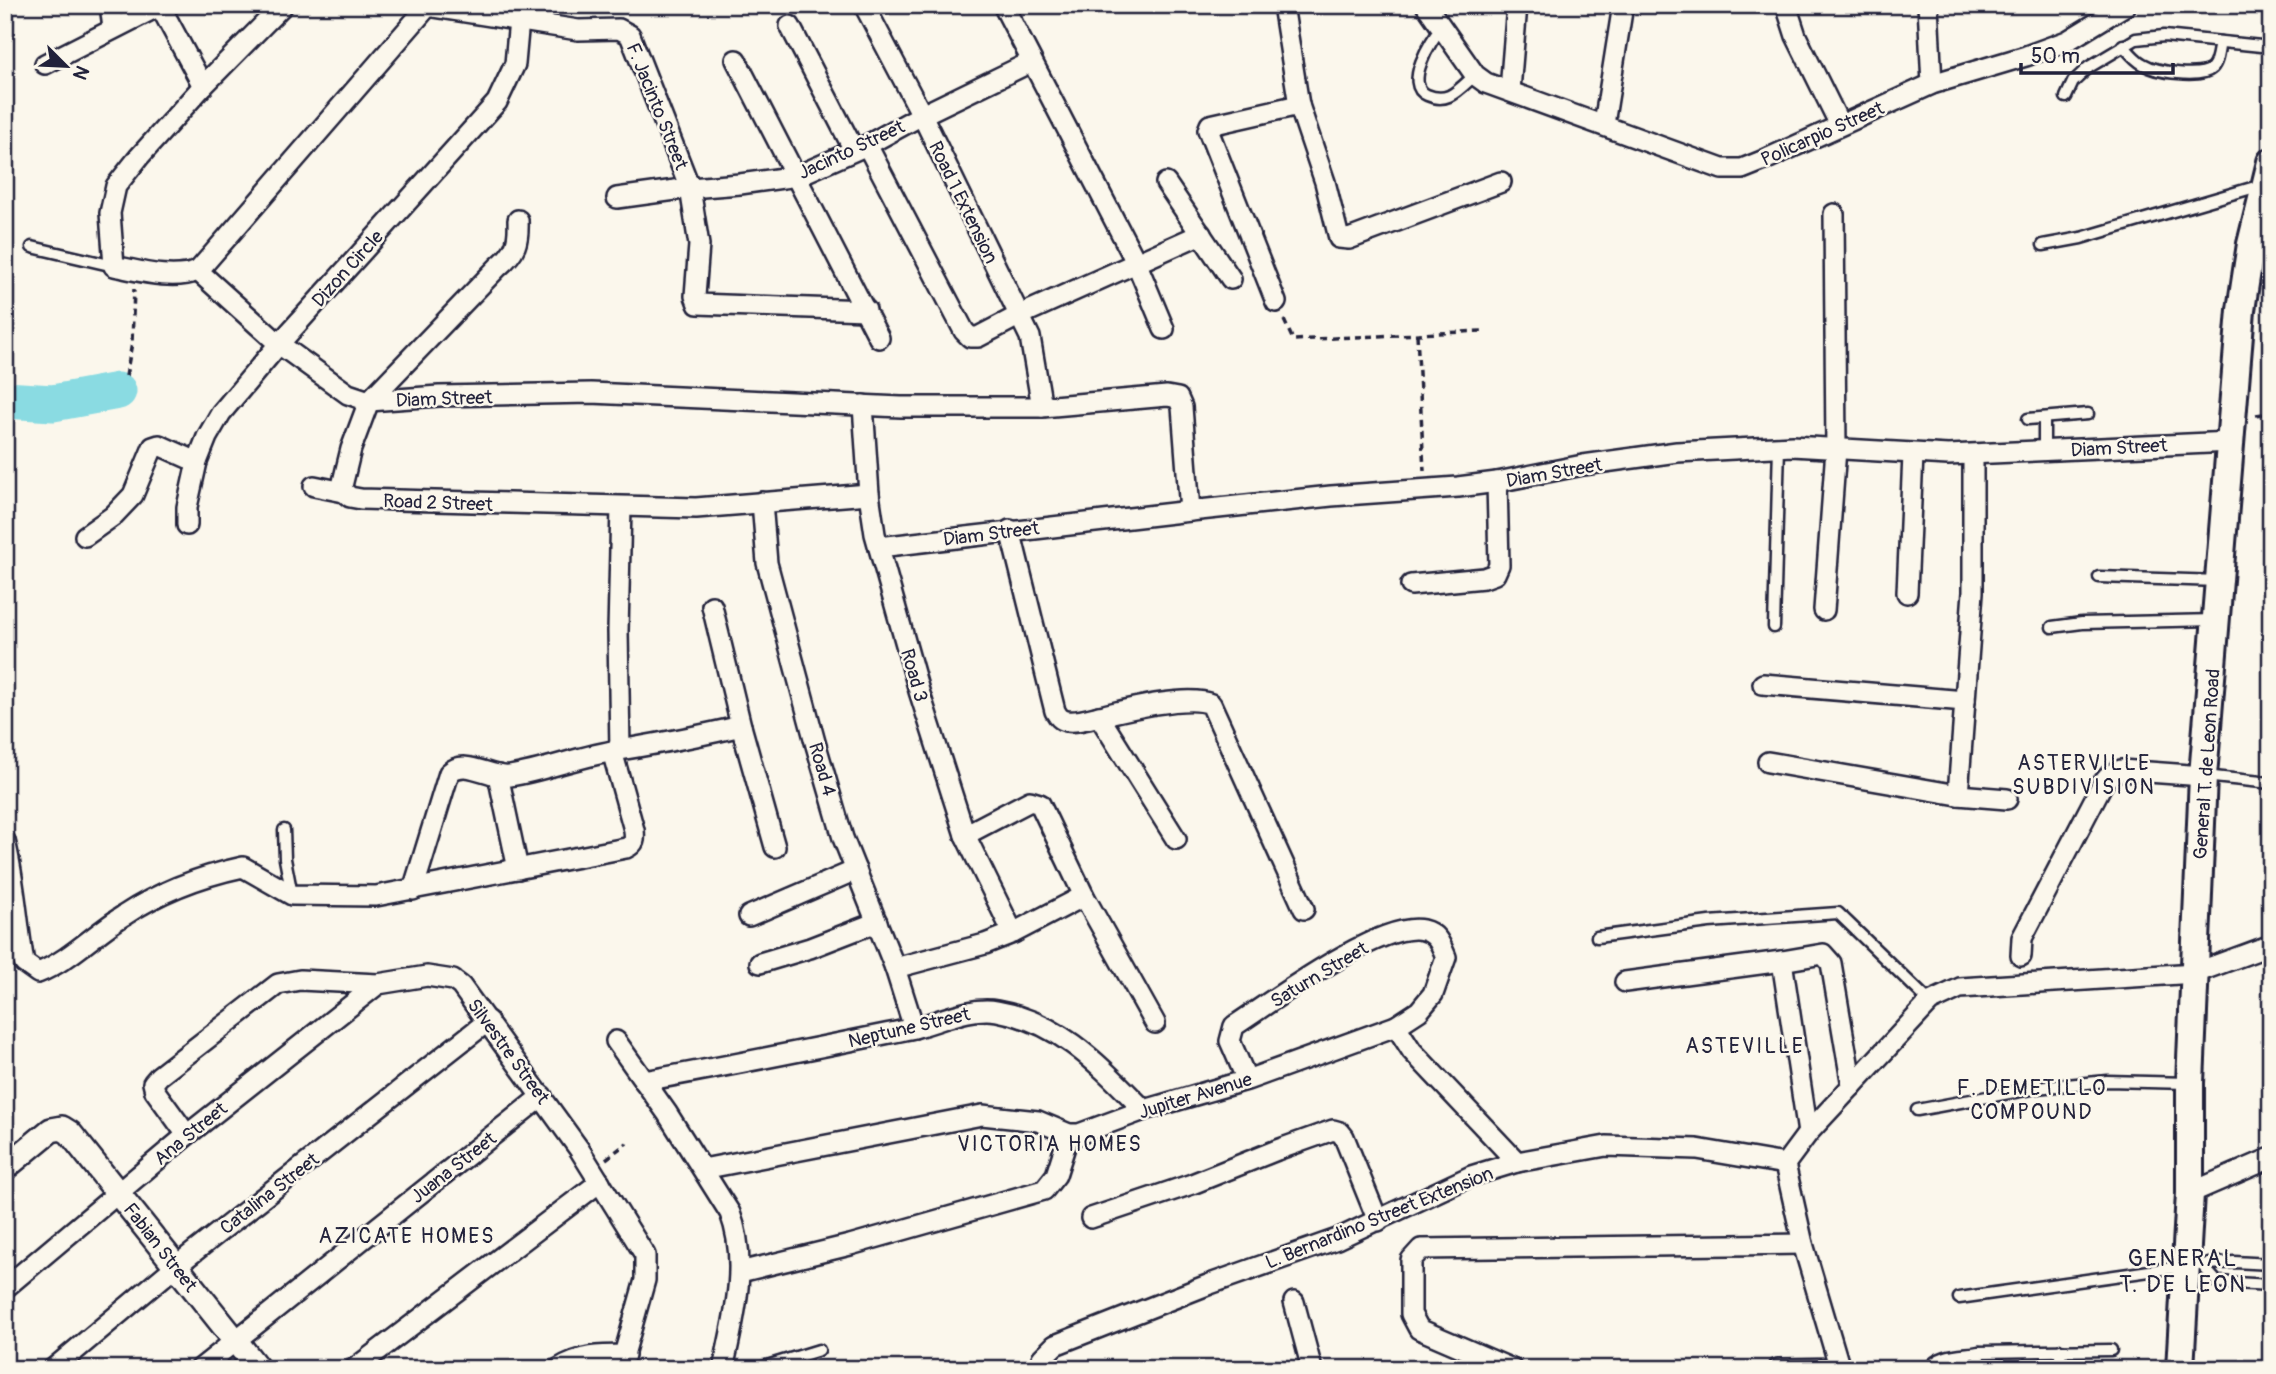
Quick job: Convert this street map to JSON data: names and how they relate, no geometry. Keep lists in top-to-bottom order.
{
  "streets": {
    "main road": ["General T. de Leon Road"],
    "street": [
      "F. Jacinto Street",
      "Policarpio Street",
      "Jacinto Street",
      "Road 1 Extension",
      "Dizon Circle",
      "Diam Street",
      "Road 2 Street",
      "Road 3",
      "Road 4",
      "Saturn Street",
      "Neptune Street",
      "Silvestre Street",
      "Jupiter Avenue",
      "Ana Street",
      "Juana Street",
      "Catalina Street",
      "L. Bernardino Street Extension",
      "Fabian Street"
    ]
  },
  "crossings": [
    ["F. Jacinto Street", "Jacinto Street"],
    ["F. Jacinto Street", "Dizon Circle"],
    ["Jacinto Street", "Road 1 Extension"],
    ["Road 1 Extension", "Diam Street"],
    ["Dizon Circle", "Diam Street"],
    ["Diam Street", "Road 3"],
    ["Diam Street", "General T. de Leon Road"],
    ["Road 2 Street", "Road 3"],
    ["Road 2 Street", "Road 4"],
    ["Road 4", "Neptune Street"],
    ["Saturn Street", "Jupiter Avenue"],
    ["Neptune Street", "Jupiter Avenue"],
    ["Silvestre Street", "Ana Street"],
    ["Silvestre Street", "Juana Street"],
    ["Silvestre Street", "Catalina Street"],
    ["Ana Street", "Fabian Street"],
    ["Juana Street", "Fabian Street"],
    ["Catalina Street", "Fabian Street"]
  ],
  "districts": [
    "ASTERVILLE SUBDIVISION",
    "ASTEVILLE",
    "F. DEMETILLO COMPOUND",
    "VICTORIA HOMES",
    "AZICATE HOMES",
    "GENERAL T. DE LEON"
  ],
  "scale_bar": "50 m",
  "north": "bottom right"
}
